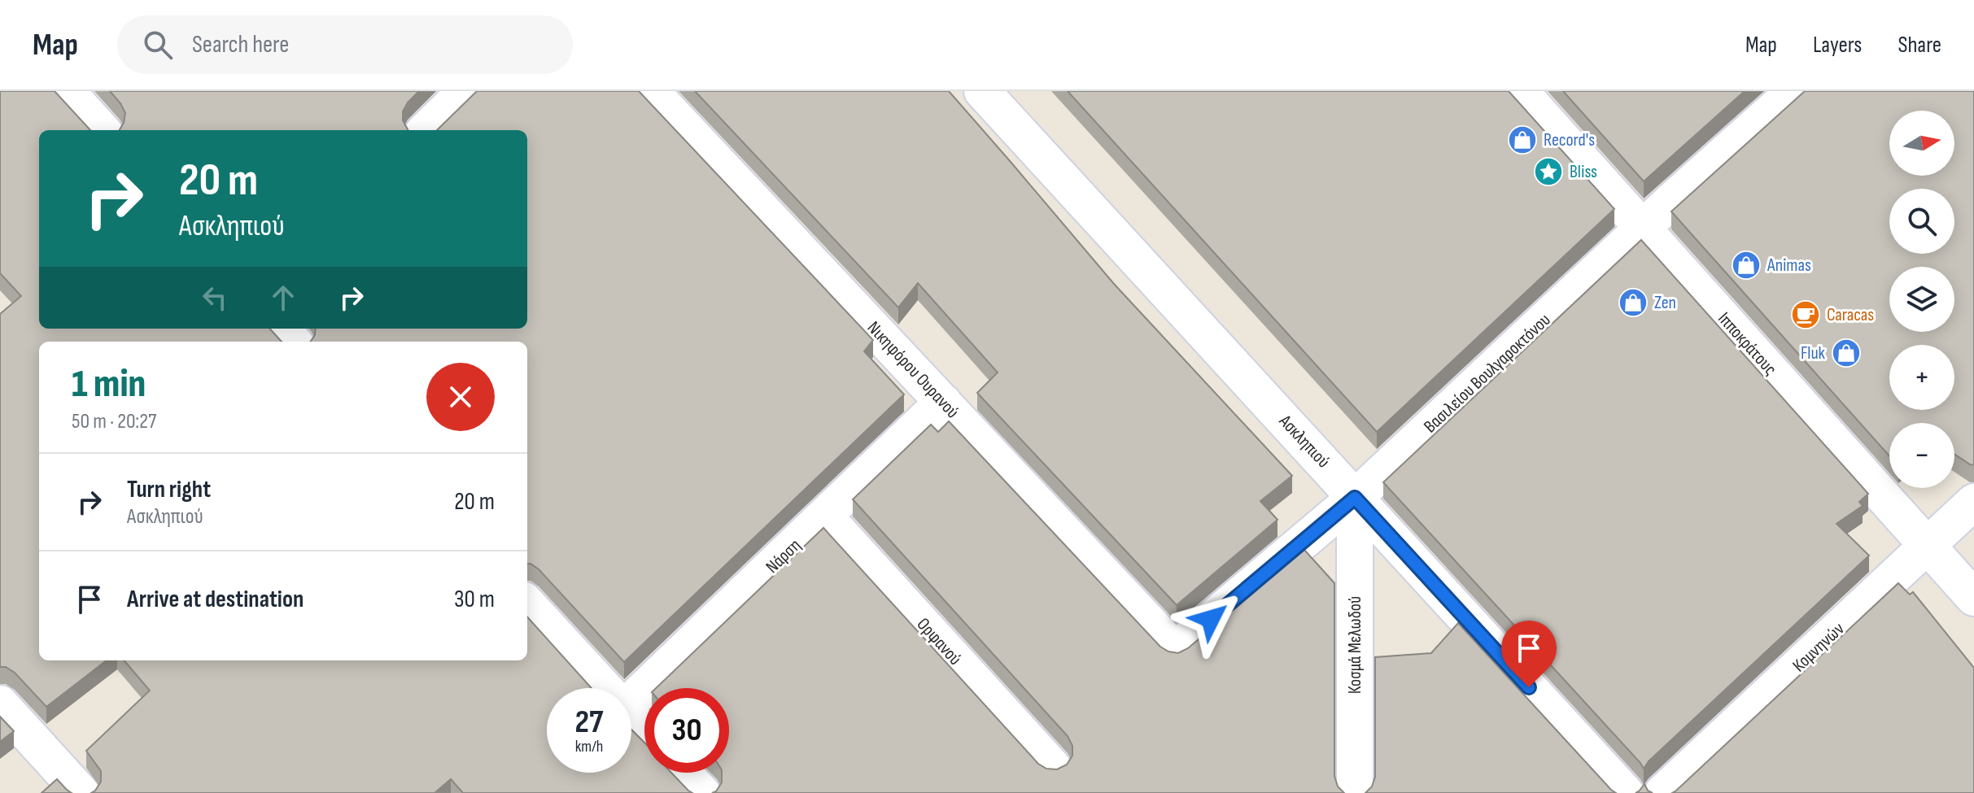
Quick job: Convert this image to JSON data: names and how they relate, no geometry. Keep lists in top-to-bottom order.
{
  "streets": {
    "street": [
      "Ιπποκράτους",
      "Νικηφόρου Ουρανού",
      "Βασιλείου Βουλγαροκτόνου",
      "Ασκληπιού",
      "Νάρση",
      "Ορφανού",
      "Κοσμά Μελωδού",
      "Κομνηνών"
    ]
  },
  "crossings": [
    ["Ιπποκράτους", "Βασιλείου Βουλγαροκτόνου"],
    ["Ιπποκράτους", "Κομνηνών"],
    ["Νικηφόρου Ουρανού", "Βασιλείου Βουλγαροκτόνου"],
    ["Νικηφόρου Ουρανού", "Νάρση"],
    ["Βασιλείου Βουλγαροκτόνου", "Ασκληπιού"],
    ["Βασιλείου Βουλγαροκτόνου", "Κοσμά Μελωδού"],
    ["Ασκληπιού", "Κοσμά Μελωδού"],
    ["Νάρση", "Ορφανού"]
  ],
  "places": {
    "shop": [
      "Record's",
      "Animas",
      "Zen",
      "Fluk"
    ],
    "place": ["Bliss"],
    "cafe": ["Caracas"]
  },
  "north": "right",
  "page": {
    "header": "Map",
    "search": "Search here",
    "nav": ["Map", "Layers", "Share"],
    "map_buttons": ["+", "−"],
    "turn": ["20 m", "Ασκληπιού"],
    "heading": ["1 min", "50 m · 20:27"],
    "list": [
      {
        "name": "Turn right",
        "note": "Ασκληπιού",
        "value": "20 m"
      },
      {
        "name": "Arrive at destination",
        "value": "30 m"
      }
    ],
    "speed": "27 km/h",
    "limit": "30"
  }
}
